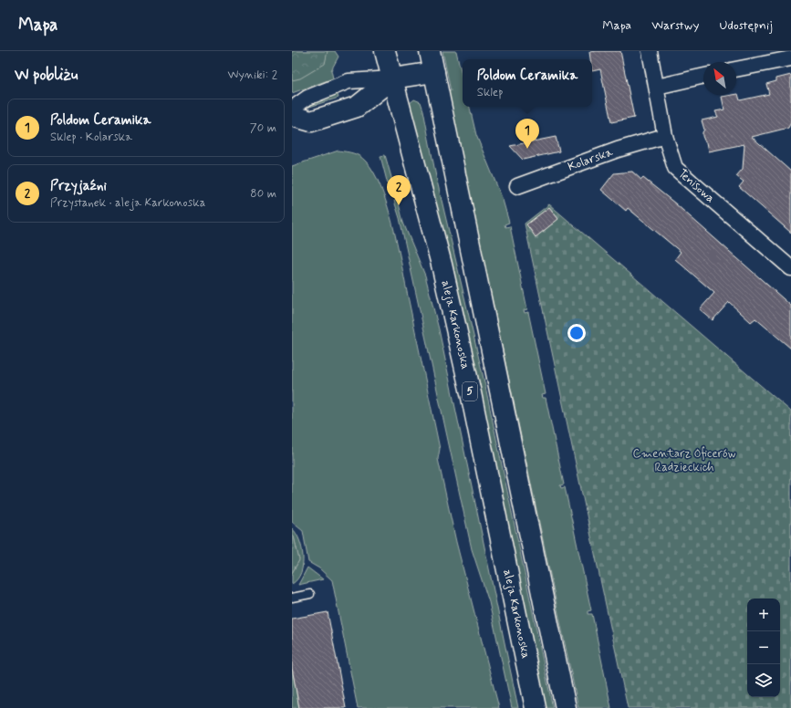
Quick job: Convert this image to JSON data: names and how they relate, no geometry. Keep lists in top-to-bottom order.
{
  "streets": {
    "main road": ["aleja Karkonoska", "5"],
    "street": ["Kolarska", "Tenisowa"]
  },
  "crossings": [
    ["Kolarska", "Tenisowa"]
  ],
  "parks": ["Cmentarz Oficerów Radzieckich"],
  "north": "top left",
  "page": {
    "header": "Mapa",
    "nav": ["Mapa", "Warstwy", "Udostępnij"],
    "heading": ["W pobliżu", "Wyniki: 2"],
    "popup": ["Poldom Ceramika", "Sklep"],
    "list": [
      {
        "mark": "1",
        "name": "Poldom Ceramika",
        "note": "Sklep · Kolarska",
        "value": "70 m"
      },
      {
        "mark": "2",
        "name": "Przyjaźni",
        "note": "Przystanek · aleja Karkonoska",
        "value": "80 m"
      }
    ],
    "pins": ["1", "2"],
    "map_buttons": ["+", "−"]
  }
}
